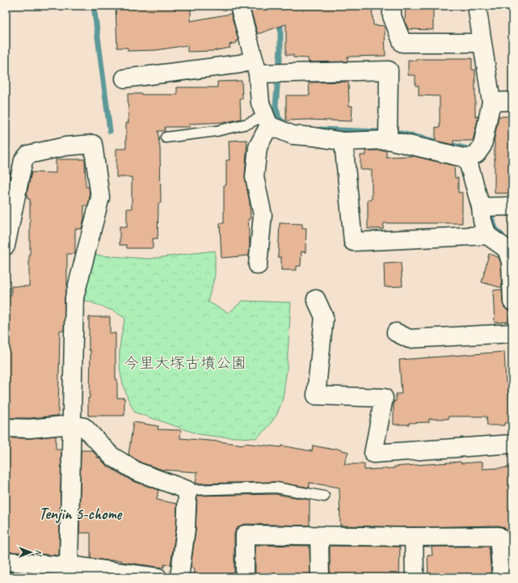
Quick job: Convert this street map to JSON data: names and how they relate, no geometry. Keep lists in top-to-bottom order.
{
  "districts": ["Tenjin 5-chome"],
  "parks": ["今里大塚古墳公園"],
  "north": "right"
}
